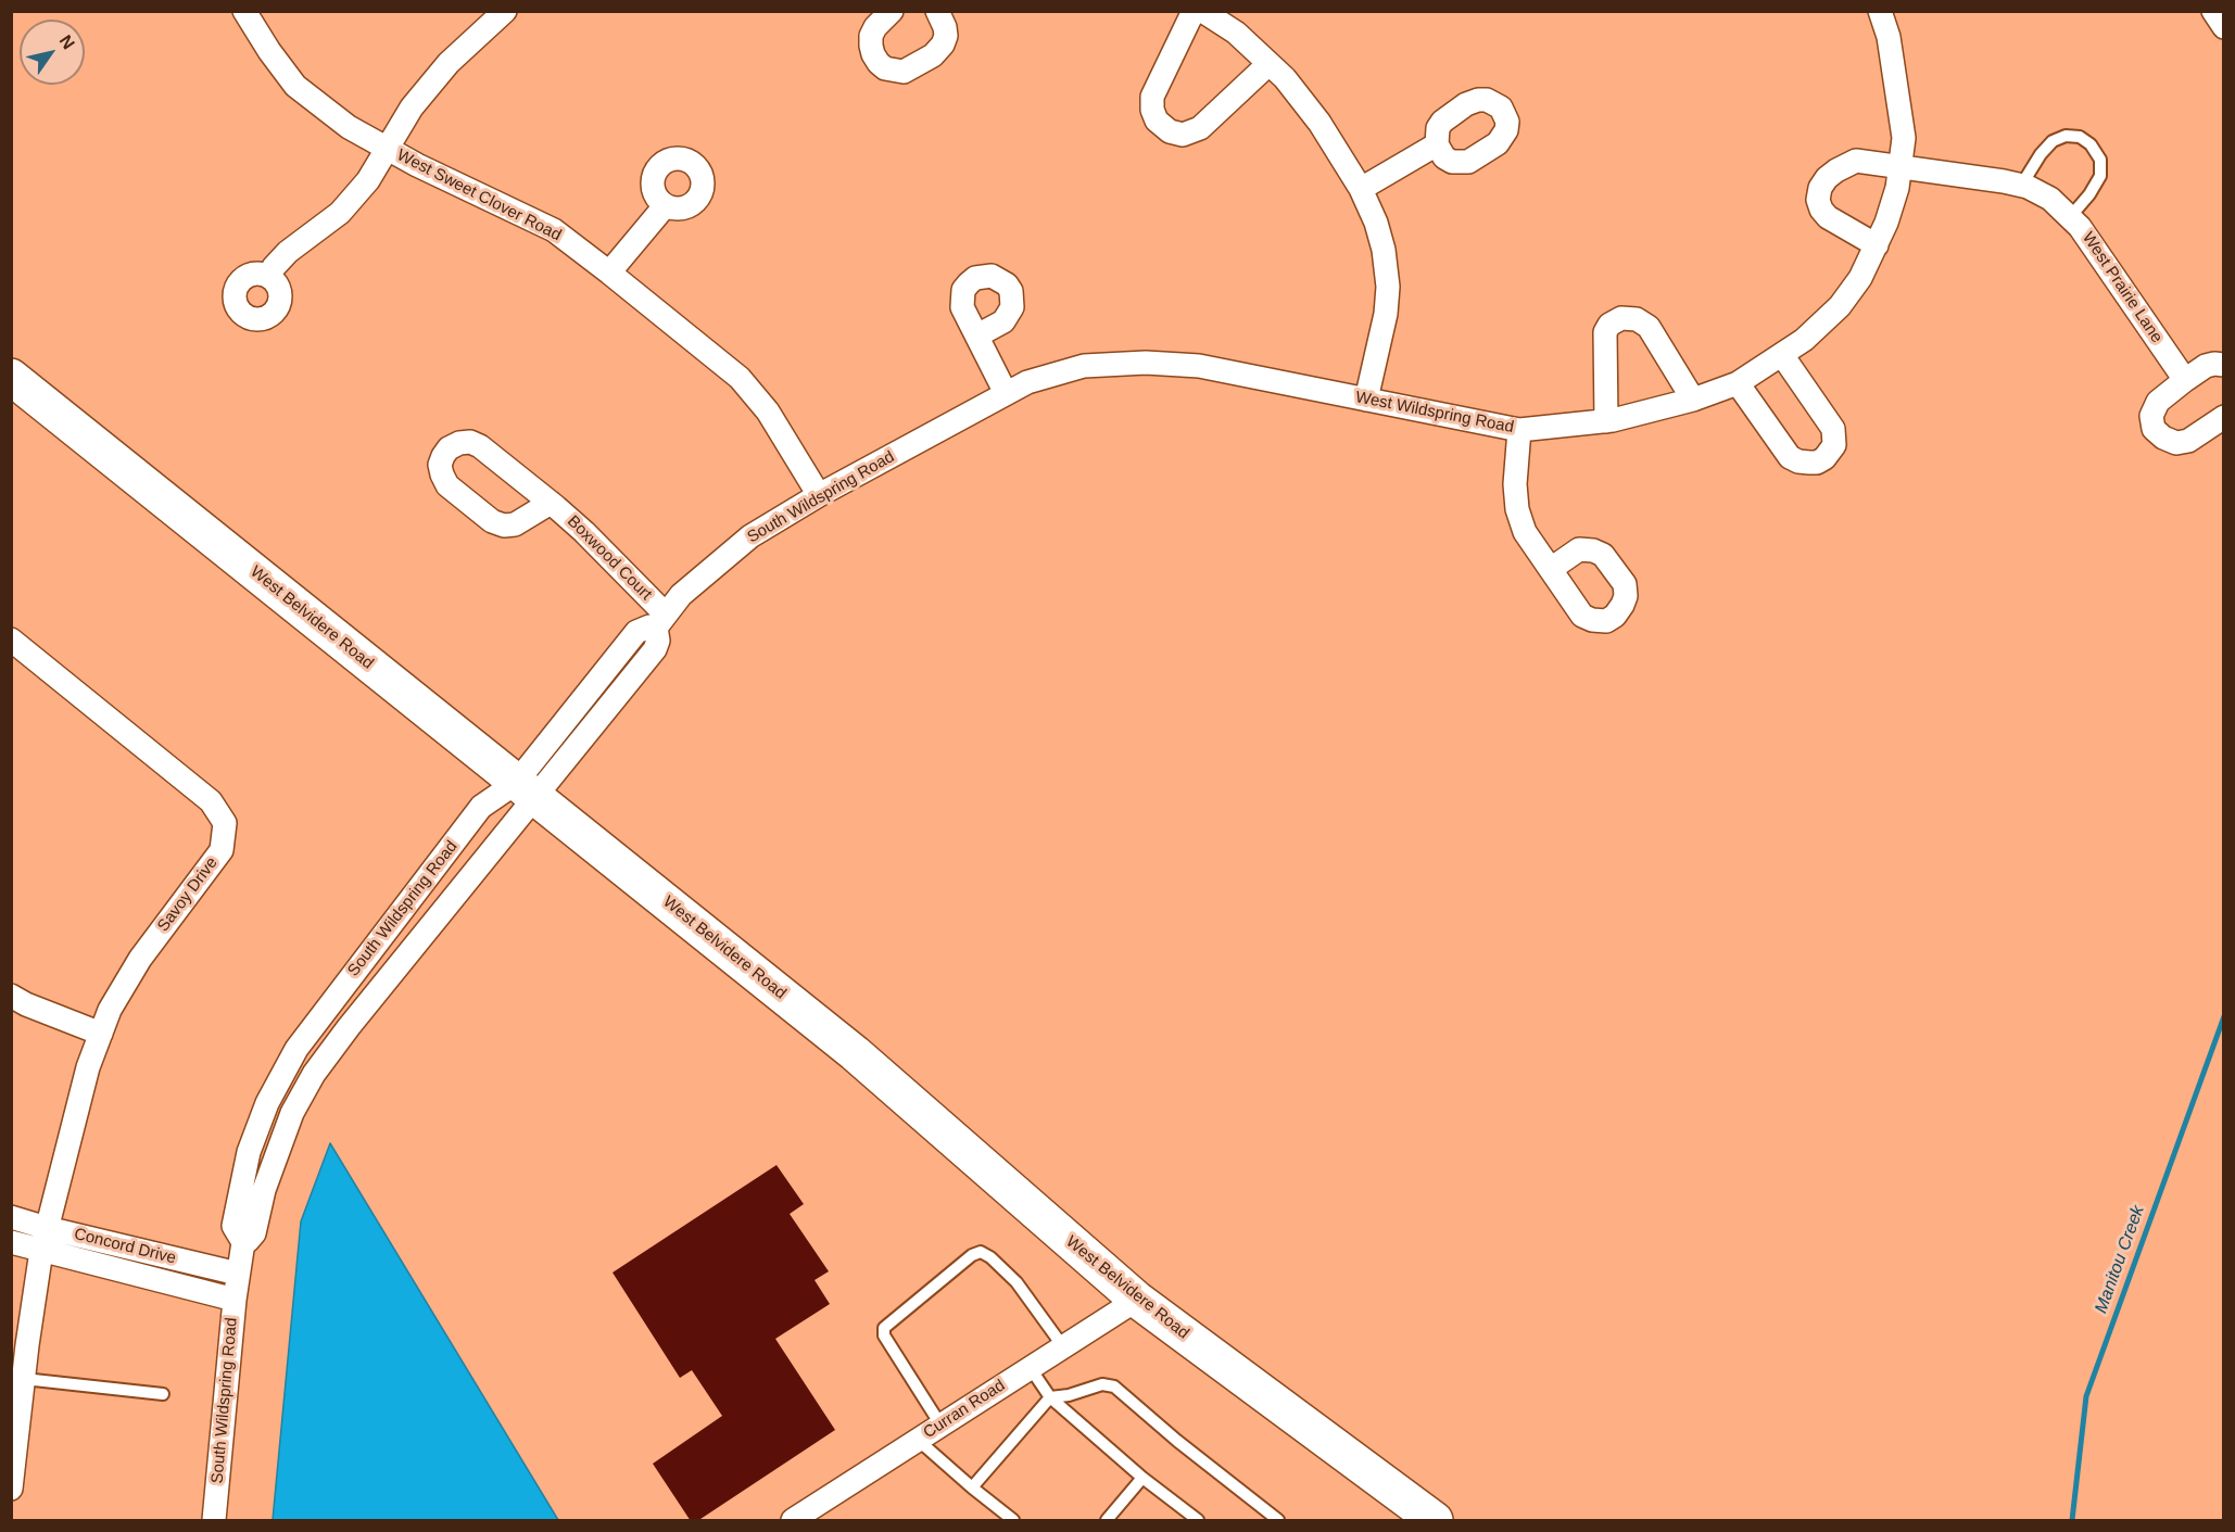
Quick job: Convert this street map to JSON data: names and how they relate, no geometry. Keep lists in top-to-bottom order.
{
  "streets": {
    "main road": ["West Belvidere Road"],
    "street": [
      "West Sweet Clover Road",
      "West Prairie Lane",
      "West Wildspring Road",
      "South Wildspring Road",
      "Boxwood Court",
      "Savoy Drive",
      "Concord Drive",
      "Curran Road"
    ]
  },
  "crossings": [
    ["West Sweet Clover Road", "South Wildspring Road"],
    ["West Prairie Lane", "West Wildspring Road"],
    ["West Wildspring Road", "South Wildspring Road"],
    ["South Wildspring Road", "Boxwood Court"],
    ["South Wildspring Road", "West Belvidere Road"],
    ["South Wildspring Road", "Concord Drive"],
    ["West Belvidere Road", "Curran Road"],
    ["Savoy Drive", "Concord Drive"]
  ],
  "water": ["Manitou Creek"],
  "north": "top right"
}
